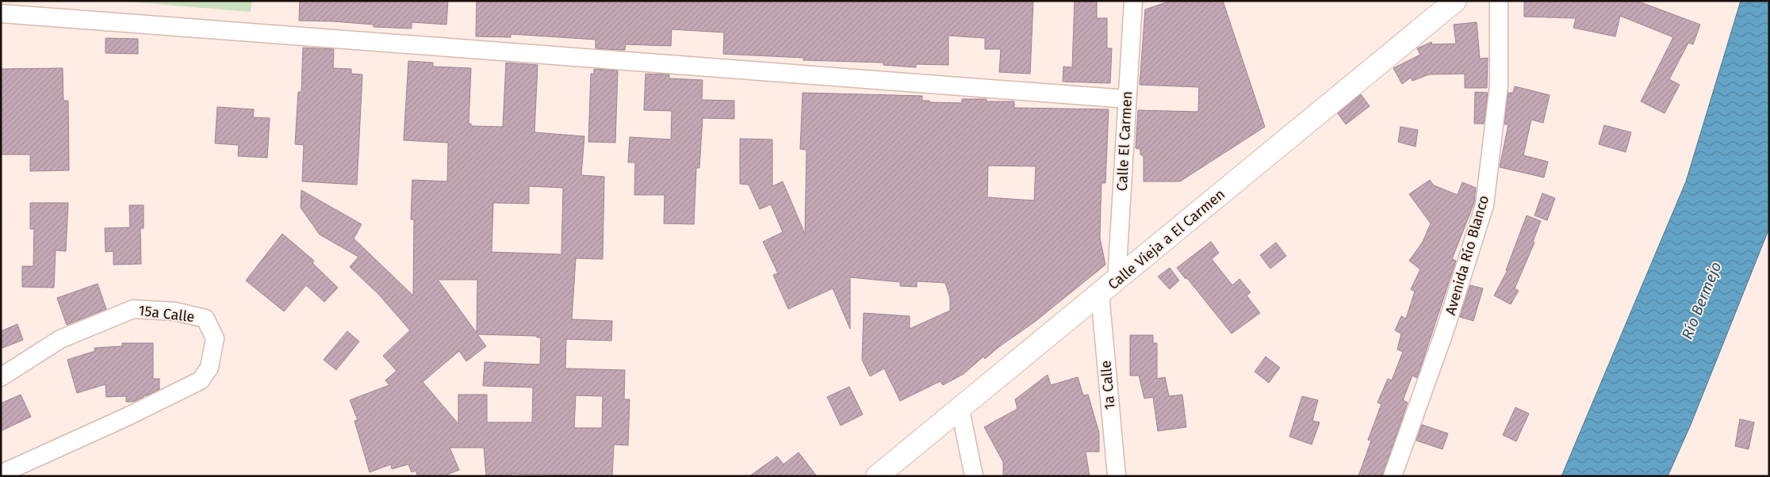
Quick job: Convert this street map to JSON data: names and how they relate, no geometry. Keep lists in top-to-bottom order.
{
  "streets": {
    "street": [
      "Calle El Carmen",
      "Calle Vieja a El Carmen",
      "Avenida Río Blanco",
      "15a Calle",
      "1a Calle"
    ]
  },
  "crossings": [
    ["Calle El Carmen", "Calle Vieja a El Carmen"],
    ["Calle Vieja a El Carmen", "1a Calle"]
  ],
  "water": ["Río Bermejo"]
}
